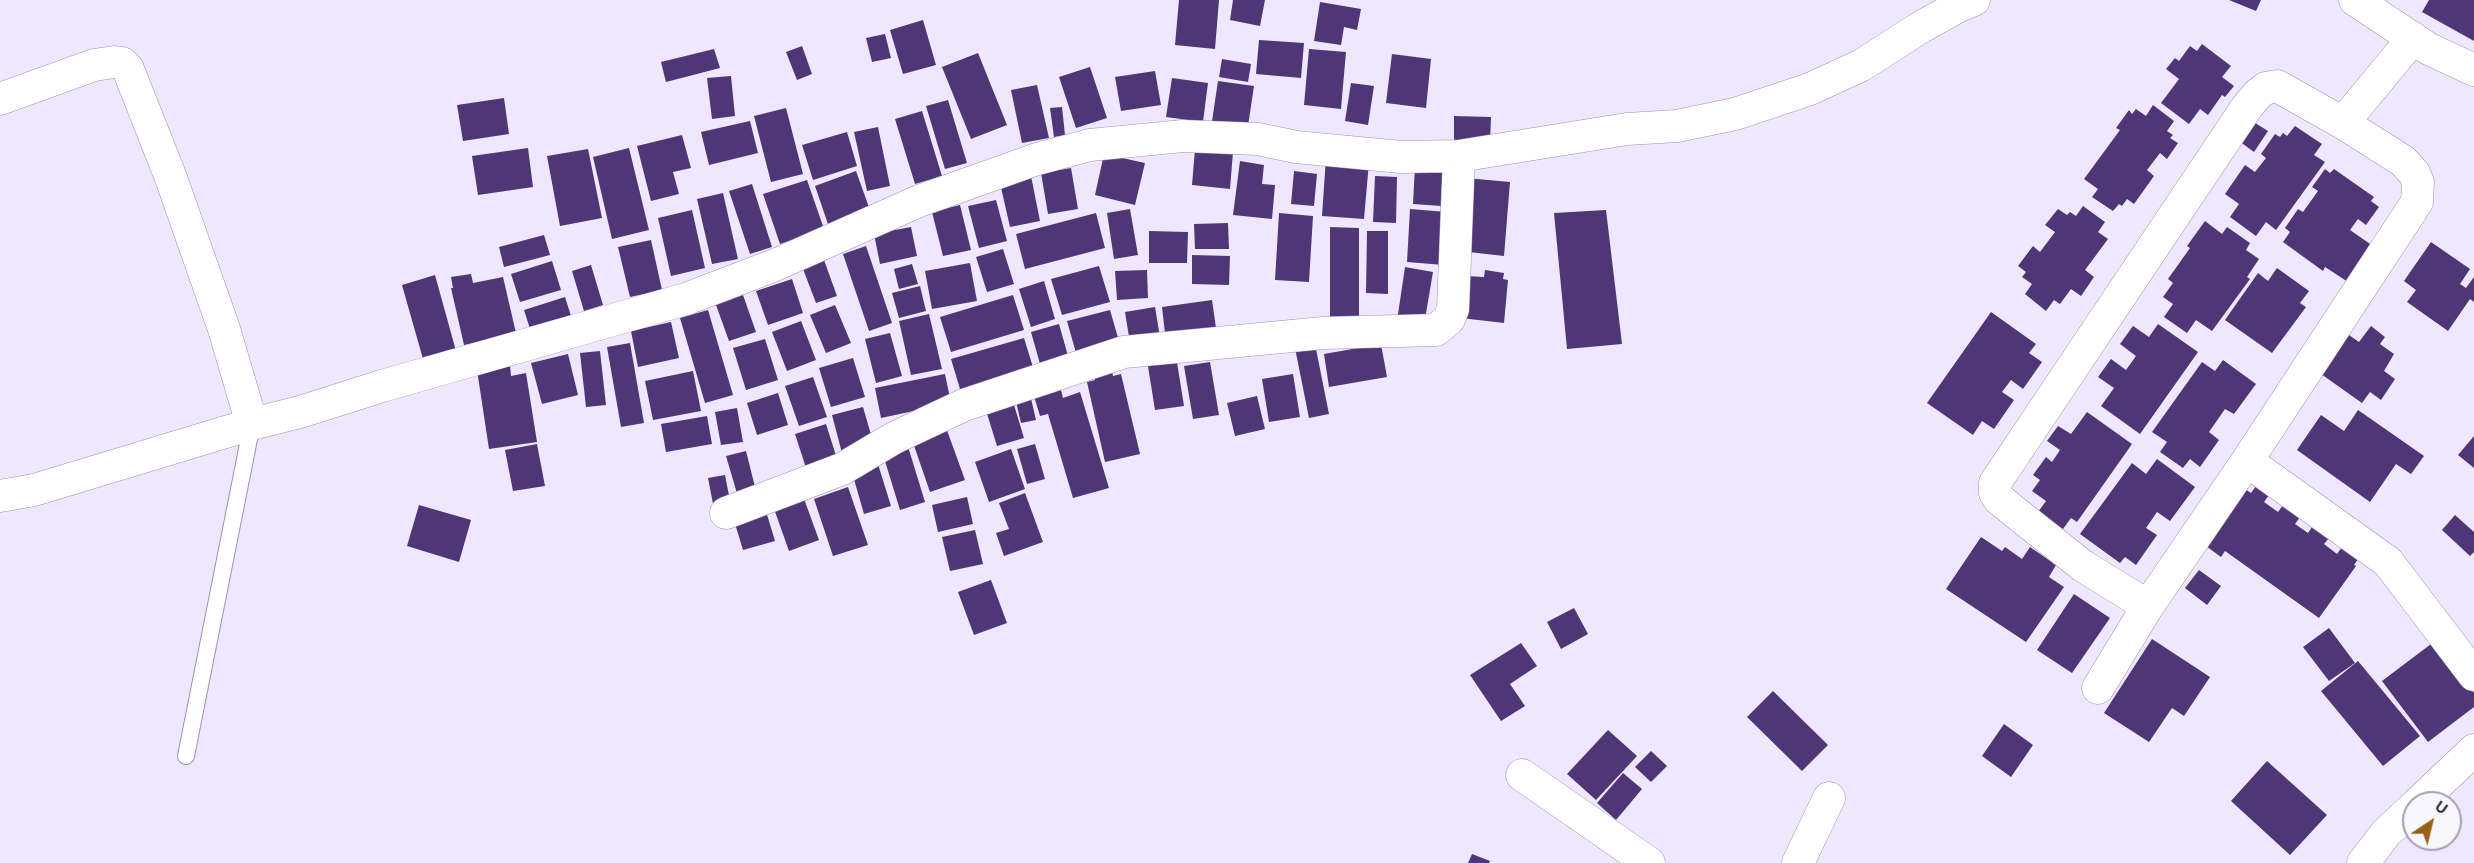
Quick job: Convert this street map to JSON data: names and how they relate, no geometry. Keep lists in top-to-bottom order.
{
  "north": "top right"
}
